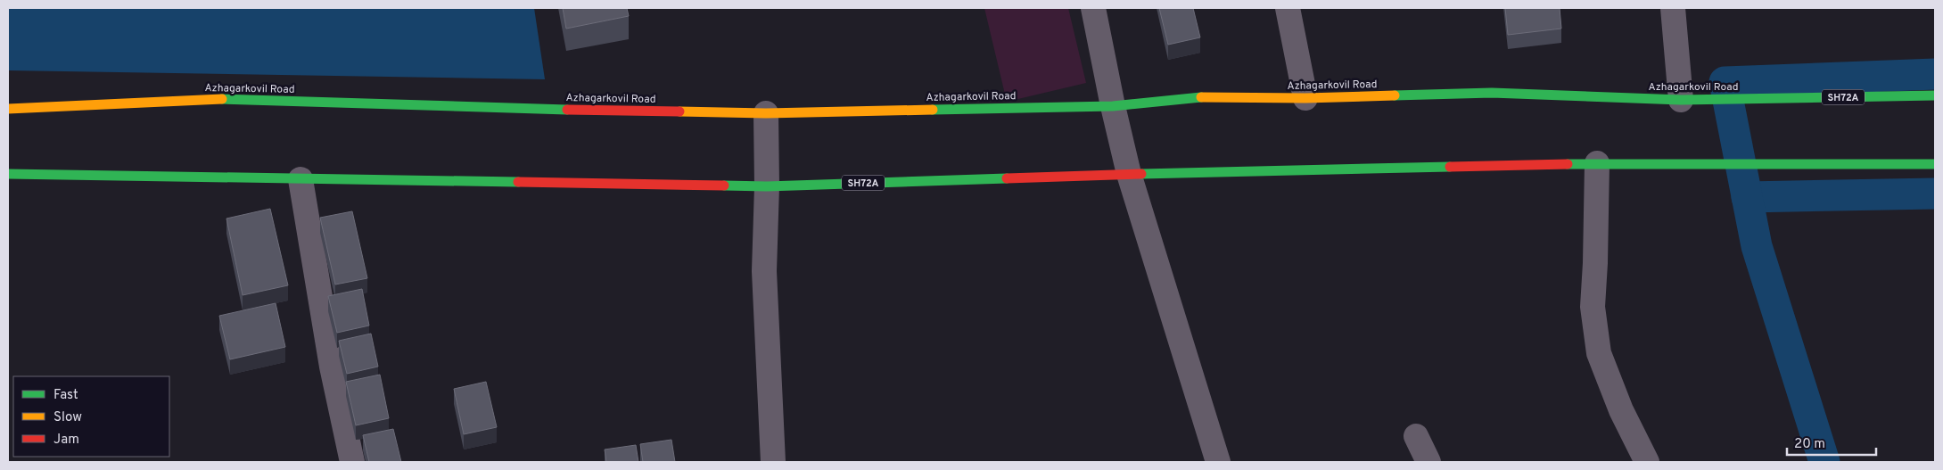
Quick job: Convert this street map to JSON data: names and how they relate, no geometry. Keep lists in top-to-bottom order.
{
  "streets": {
    "main road": ["Azhagarkovil Road", "SH72A"]
  },
  "legend": ["Fast", "Slow", "Jam"],
  "scale_bar": "20 m"
}
